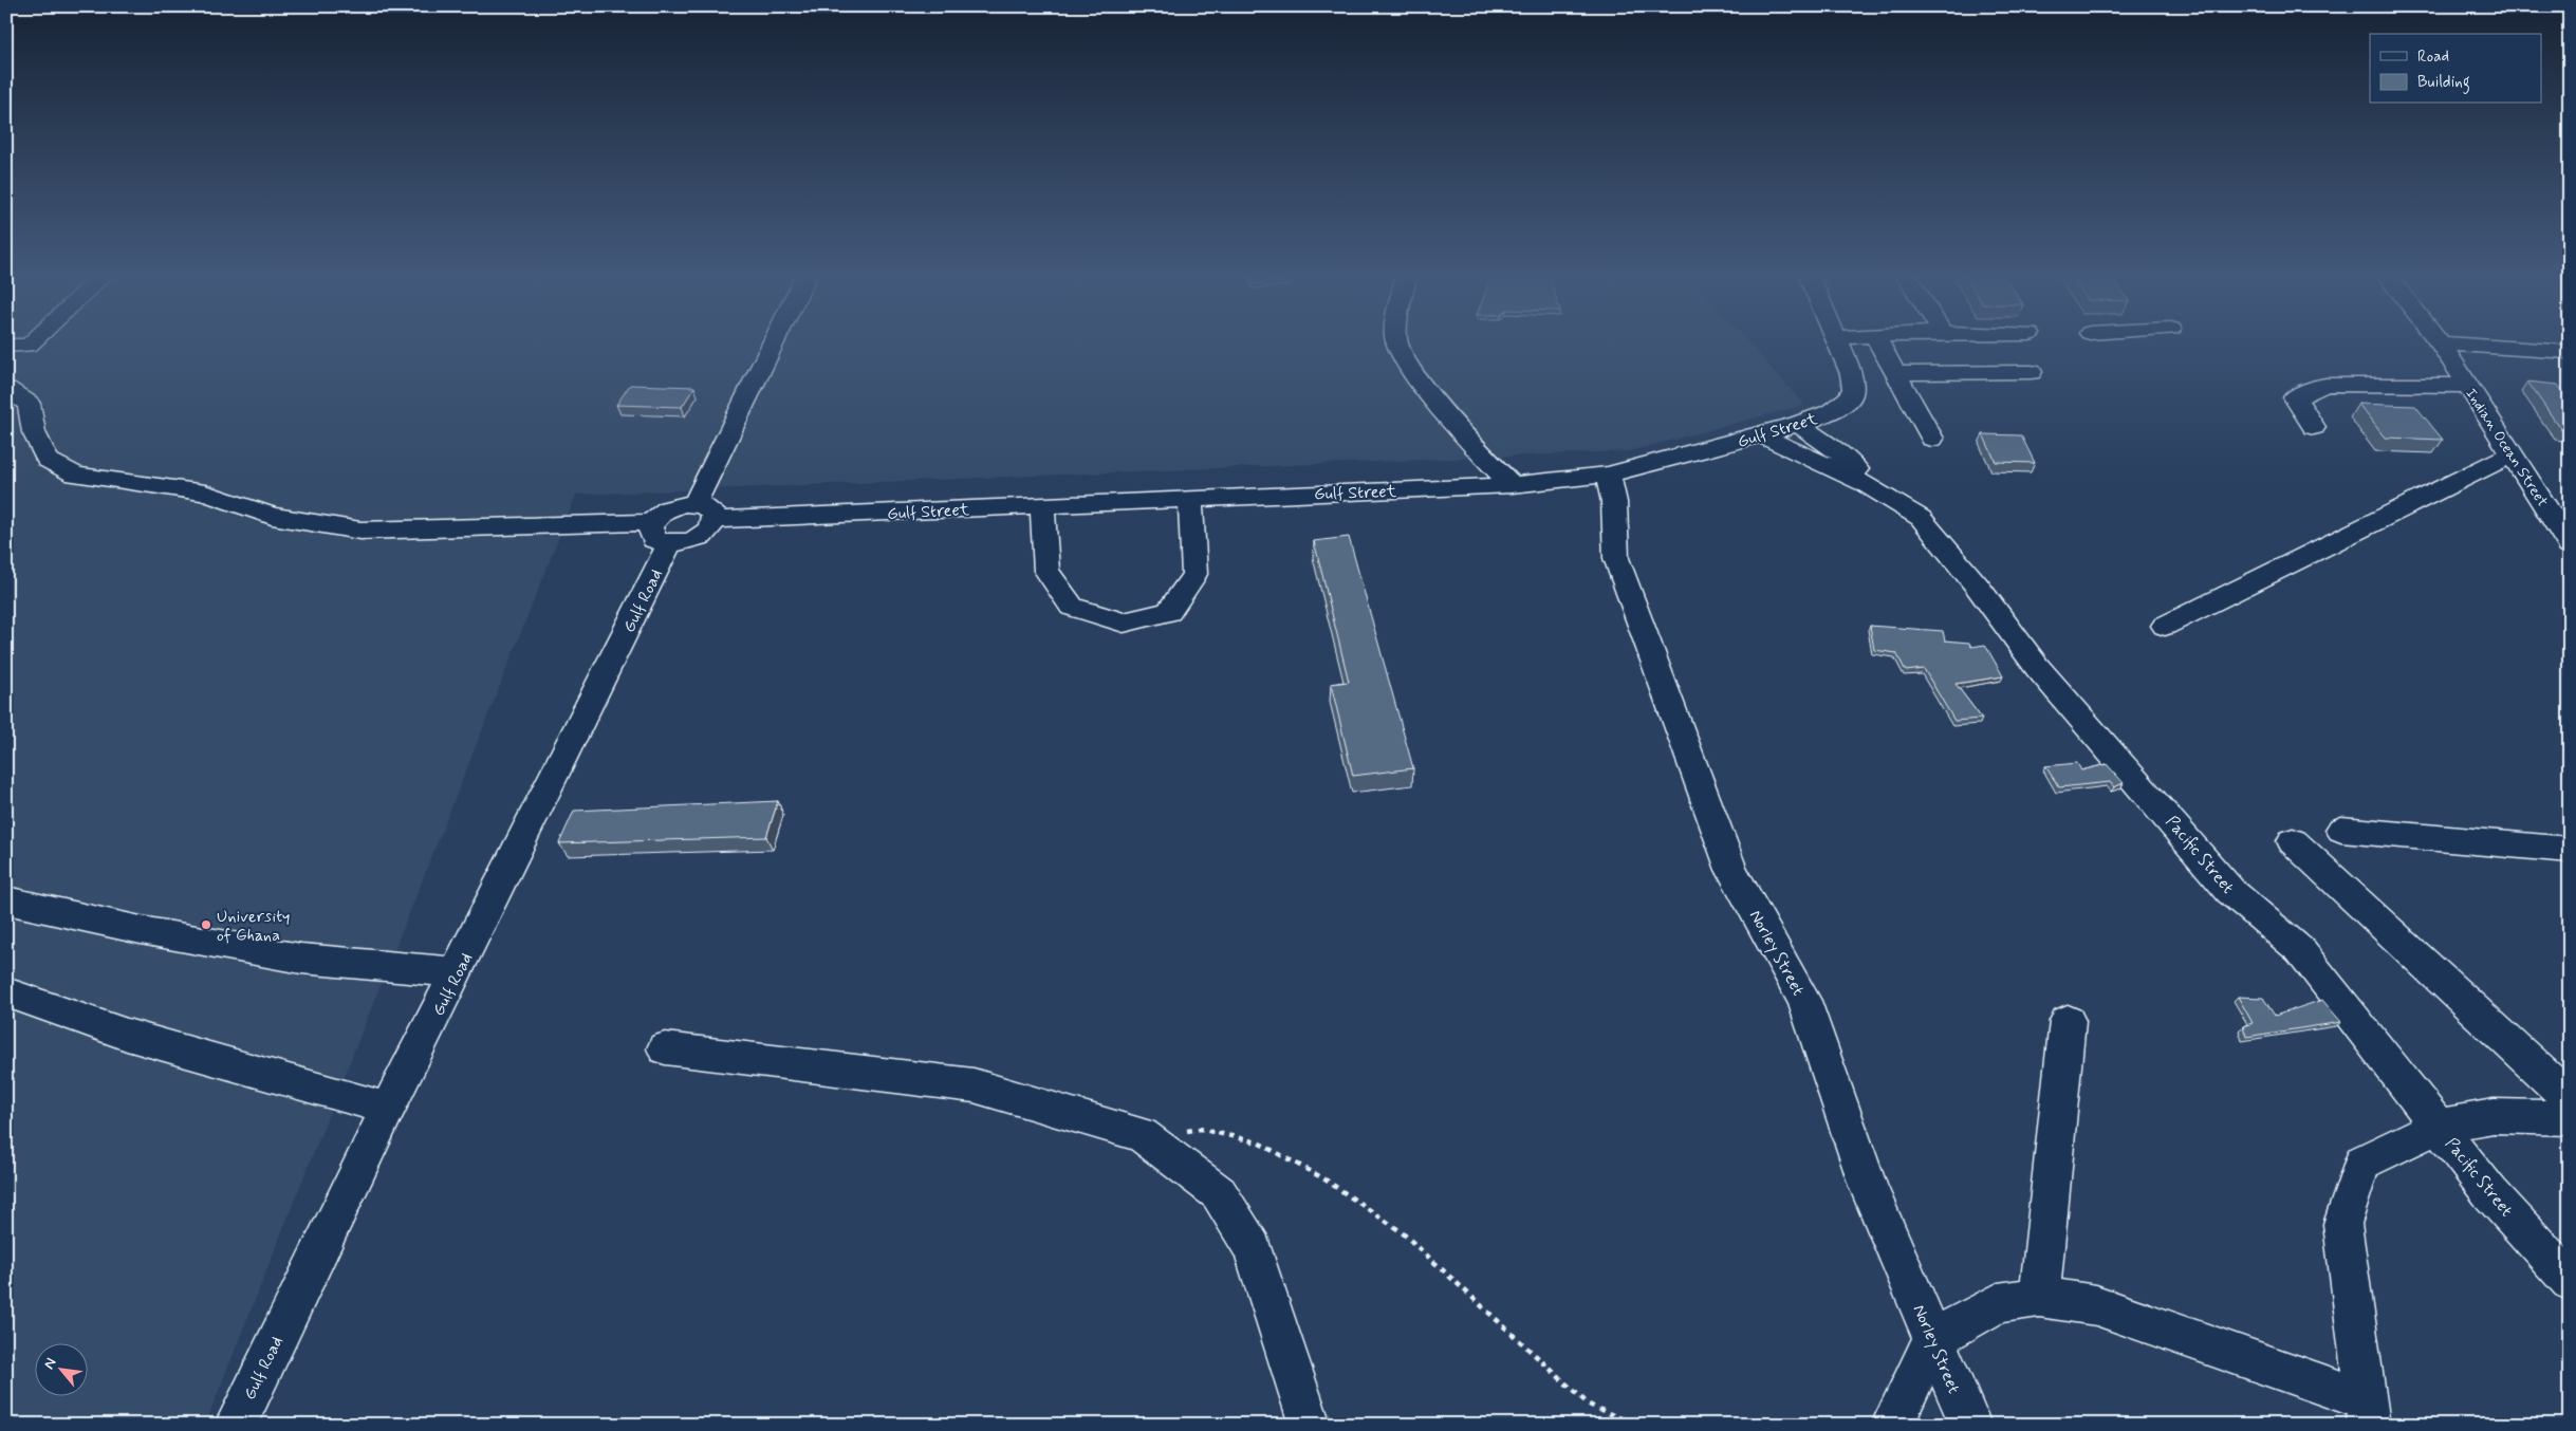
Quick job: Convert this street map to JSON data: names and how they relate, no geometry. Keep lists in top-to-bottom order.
{
  "streets": {
    "street": [
      "Gulf Street",
      "Indian Ocean Street",
      "Gulf Road",
      "Pacific Street",
      "Norley Street"
    ]
  },
  "crossings": [
    ["Gulf Street", "Gulf Road"],
    ["Gulf Street", "Pacific Street"],
    ["Gulf Street", "Norley Street"]
  ],
  "places": ["University of Ghana"],
  "legend": ["Road", "Building"],
  "north": "top left"
}
